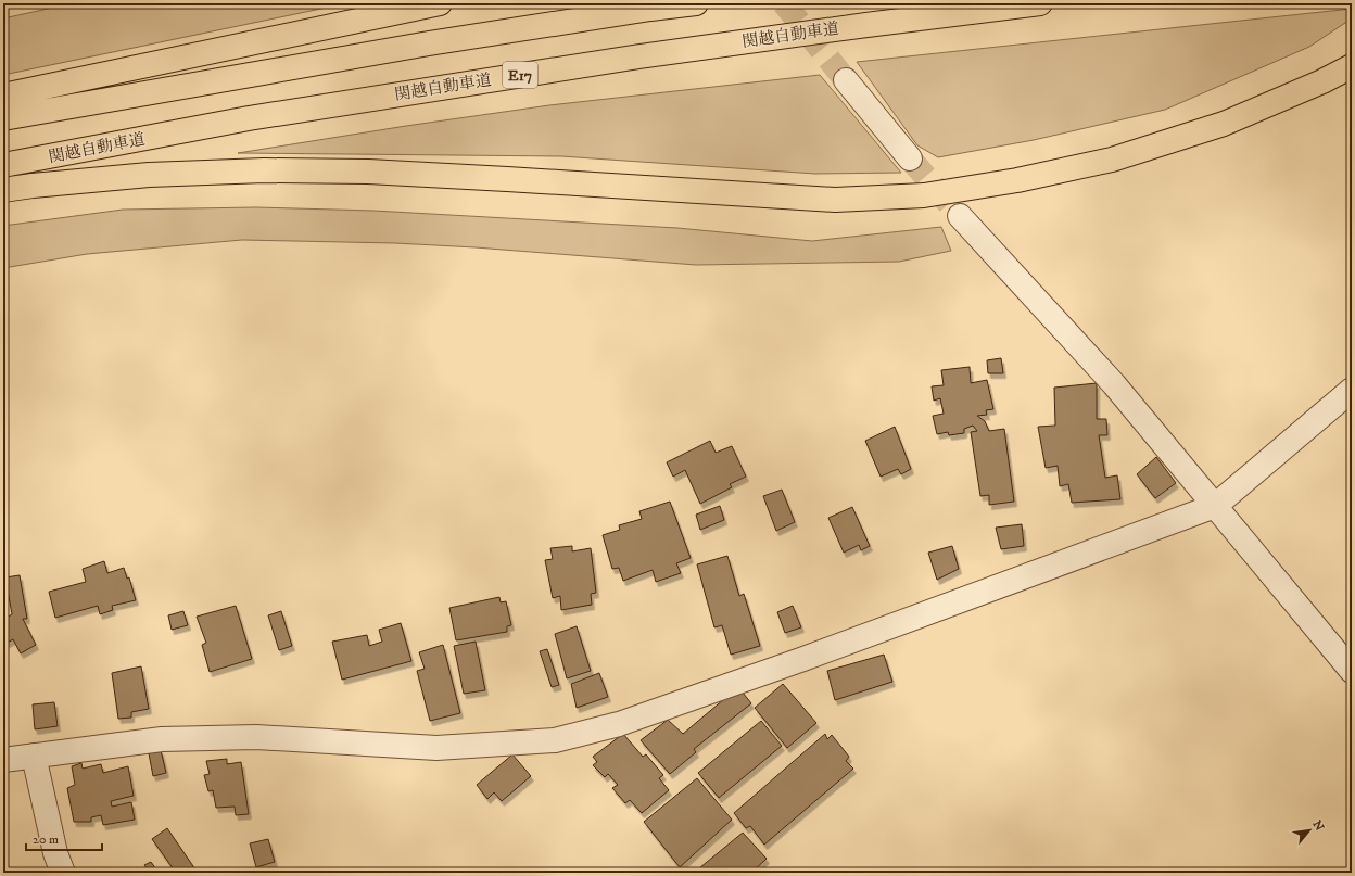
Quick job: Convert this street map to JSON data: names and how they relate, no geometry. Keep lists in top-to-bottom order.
{
  "streets": {
    "highway": ["関越自動車道", "E17"]
  },
  "scale_bar": "20 m",
  "north": "top right"
}
